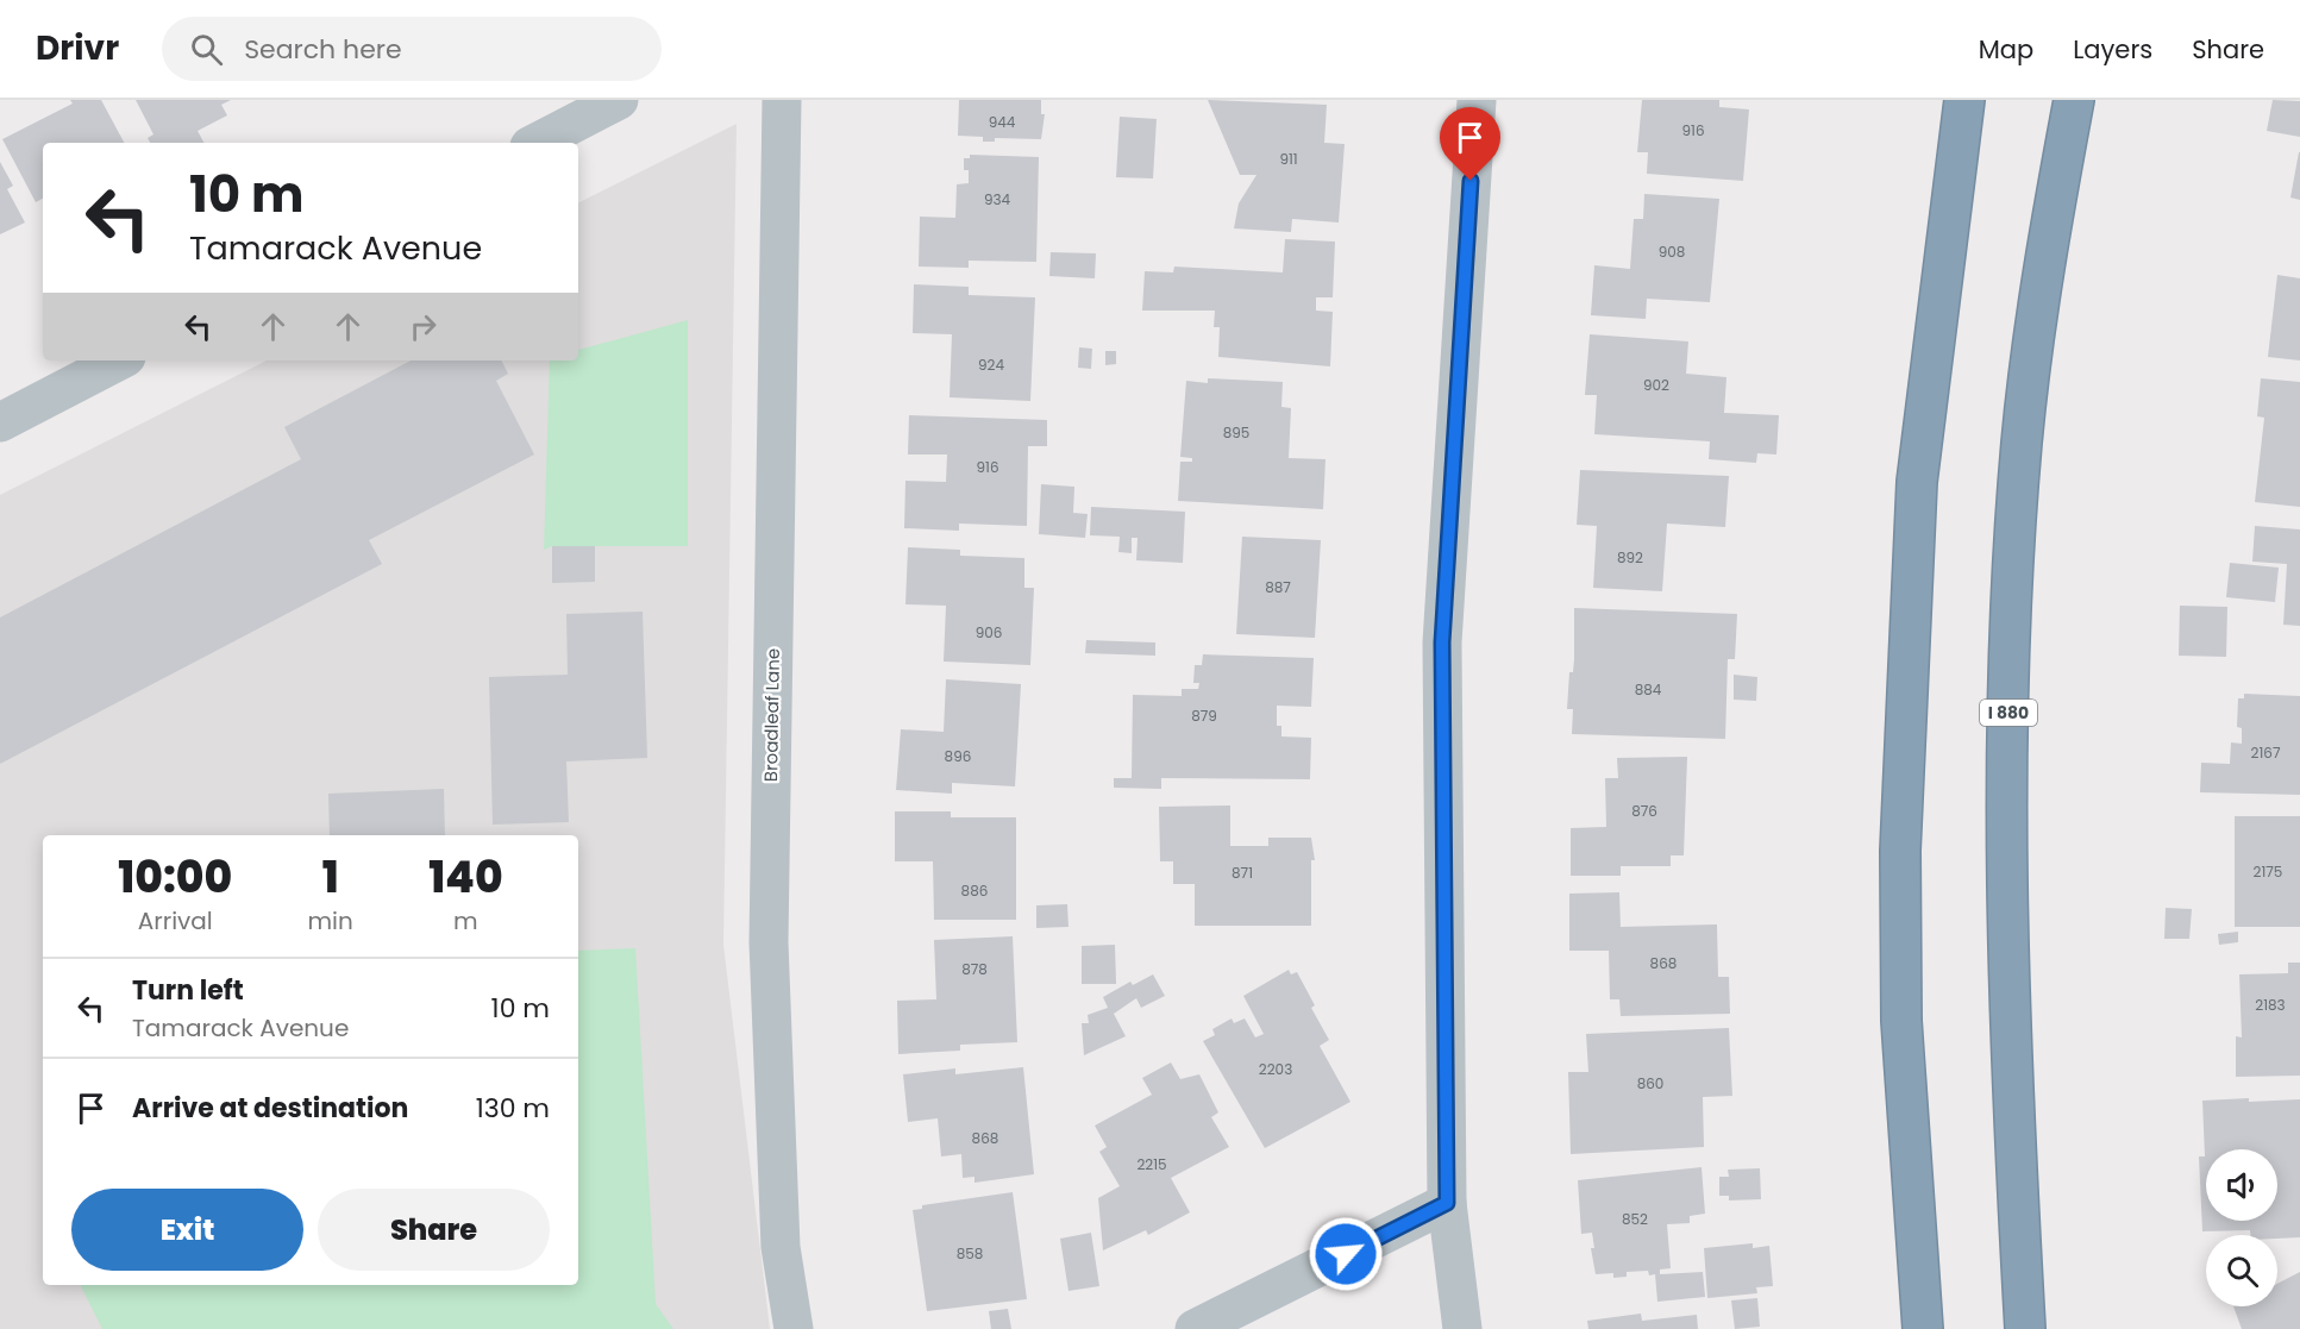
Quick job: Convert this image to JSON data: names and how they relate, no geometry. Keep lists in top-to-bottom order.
{
  "streets": {
    "highway": ["I 880"],
    "street": ["Broadleaf Lane"]
  },
  "house_numbers": [
    "944",
    "916",
    "911",
    "934",
    "908",
    "924",
    "902",
    "895",
    "916",
    "892",
    "887",
    "906",
    "884",
    "879",
    "2167",
    "896",
    "876",
    "2175",
    "871",
    "886",
    "868",
    "878",
    "2183",
    "2203",
    "860",
    "868",
    "2215",
    "852",
    "858"
  ],
  "page": {
    "header": "Drivr",
    "search": "Search here",
    "nav": ["Map", "Layers", "Share"],
    "turn": ["10 m", "Tamarack Avenue"],
    "eta": [
      "10:00",
      "Arrival",
      "1",
      "min",
      "140",
      "m"
    ],
    "list": [
      {
        "name": "Turn left",
        "note": "Tamarack Avenue",
        "value": "10 m"
      },
      {
        "name": "Arrive at destination",
        "value": "130 m"
      }
    ],
    "buttons": ["Exit", "Share"]
  }
}
